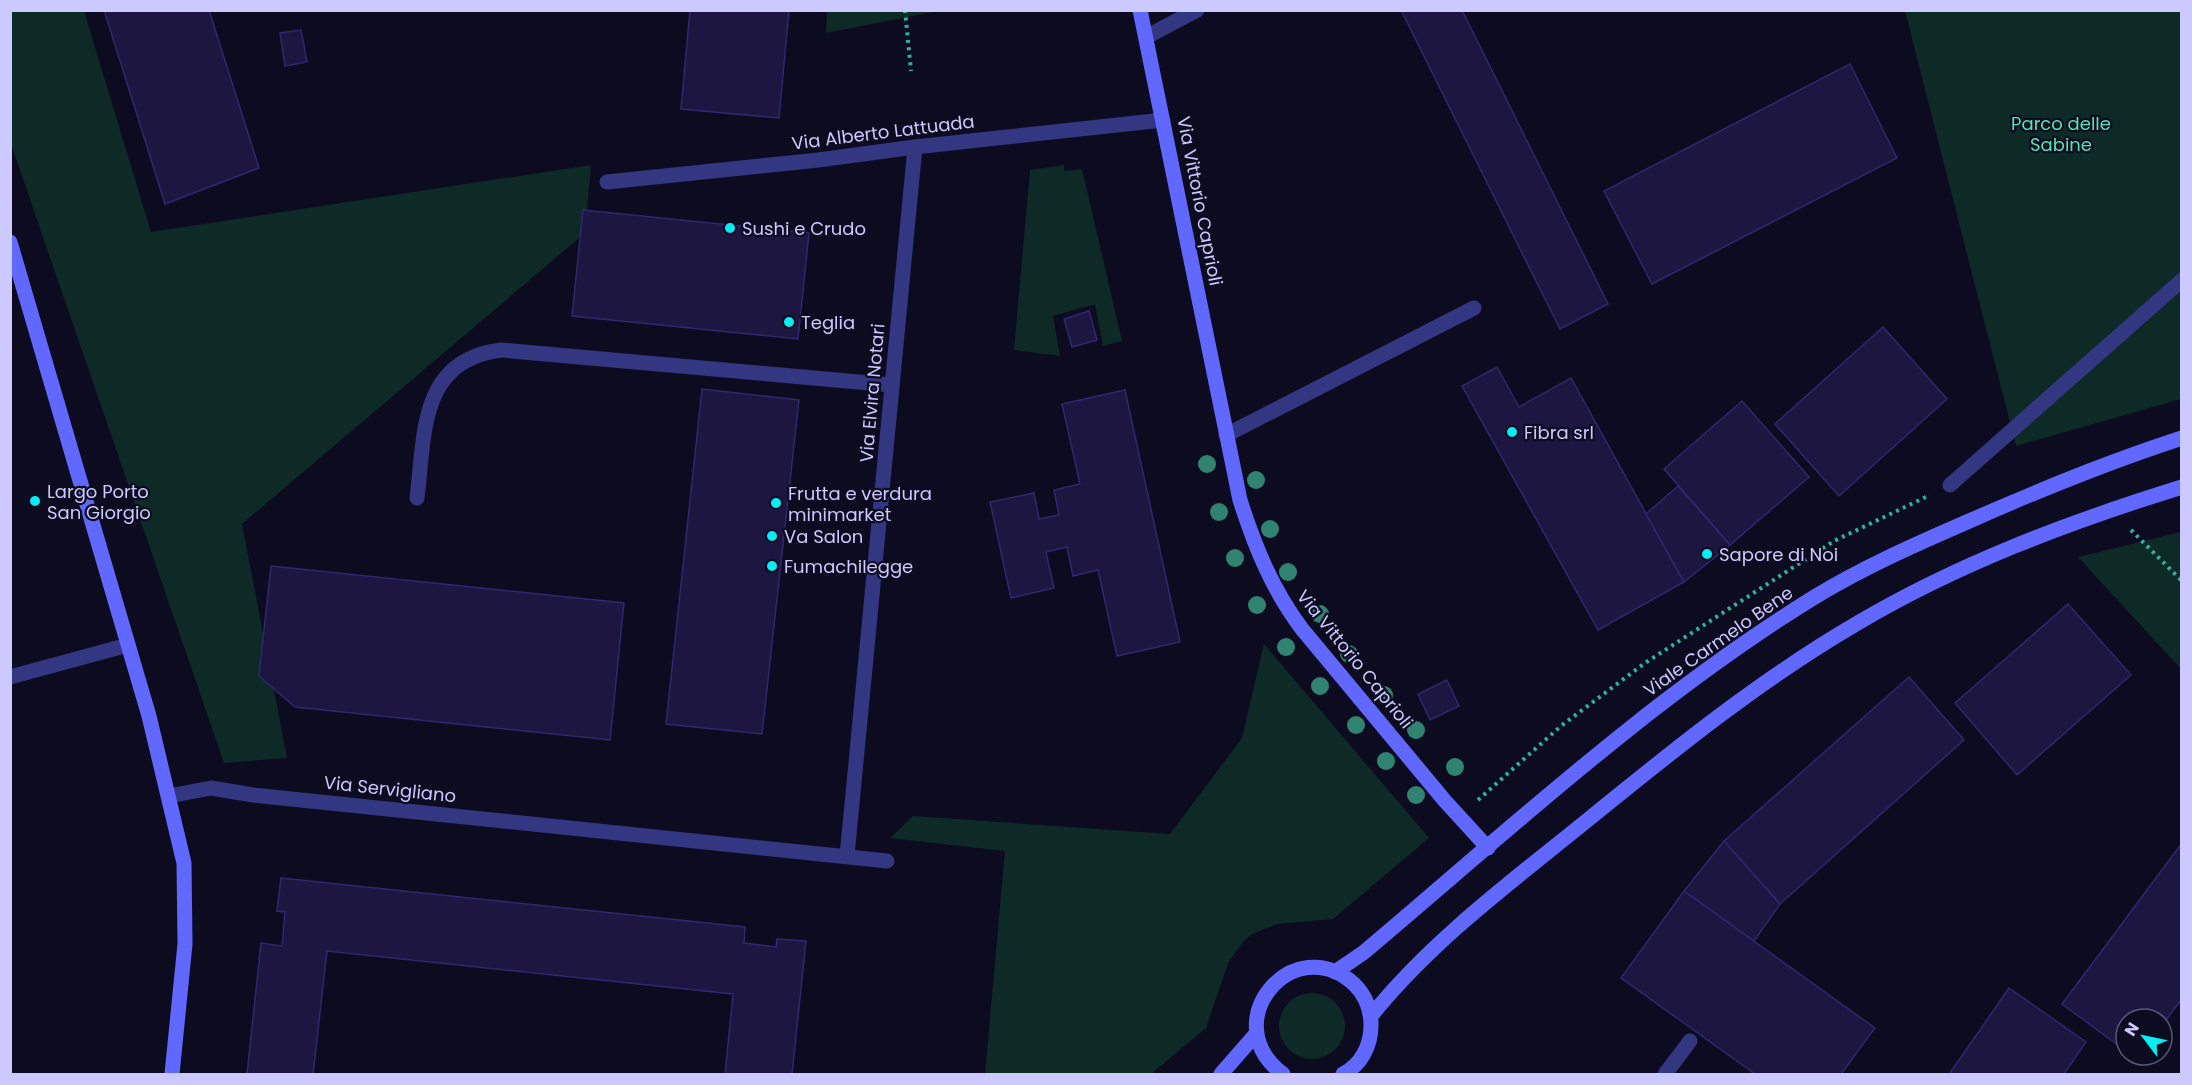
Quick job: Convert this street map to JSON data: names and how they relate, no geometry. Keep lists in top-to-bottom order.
{
  "streets": {
    "street": [
      "Via Alberto Lattuada",
      "Via Vittorio Caprioli",
      "Via Elvira Notari",
      "Viale Carmelo Bene",
      "Via Servigliano"
    ]
  },
  "crossings": [
    ["Via Alberto Lattuada", "Via Vittorio Caprioli"],
    ["Via Alberto Lattuada", "Via Elvira Notari"],
    ["Via Vittorio Caprioli", "Viale Carmelo Bene"],
    ["Via Elvira Notari", "Via Servigliano"]
  ],
  "parks": ["Parco delle Sabine"],
  "places": [
    "Sushi e Crudo",
    "Teglia",
    "Fibra srl",
    "Largo Porto San Giorgio",
    "Frutta e verdura minimarket",
    "Va Salon",
    "Sapore di Noi",
    "Fumachilegge"
  ],
  "north": "top left"
}
